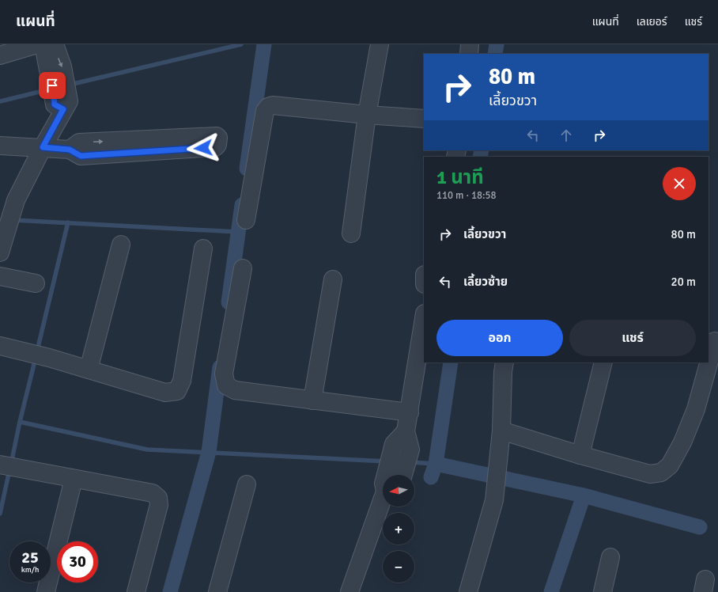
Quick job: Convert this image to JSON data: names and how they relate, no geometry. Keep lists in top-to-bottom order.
{
  "north": "left",
  "page": {
    "header": "แผนที่",
    "nav": ["แผนที่", "เลเยอร์", "แชร์"],
    "turn": ["80 m", "เลี้ยวขวา"],
    "heading": ["1 นาที", "110 m · 18:58"],
    "list": [
      {
        "name": "เลี้ยวขวา",
        "value": "80 m"
      },
      {
        "name": "เลี้ยวซ้าย",
        "value": "20 m"
      }
    ],
    "buttons": ["ออก", "แชร์"],
    "map_buttons": ["+", "−"],
    "speed": "25 km/h",
    "limit": "30"
  }
}
